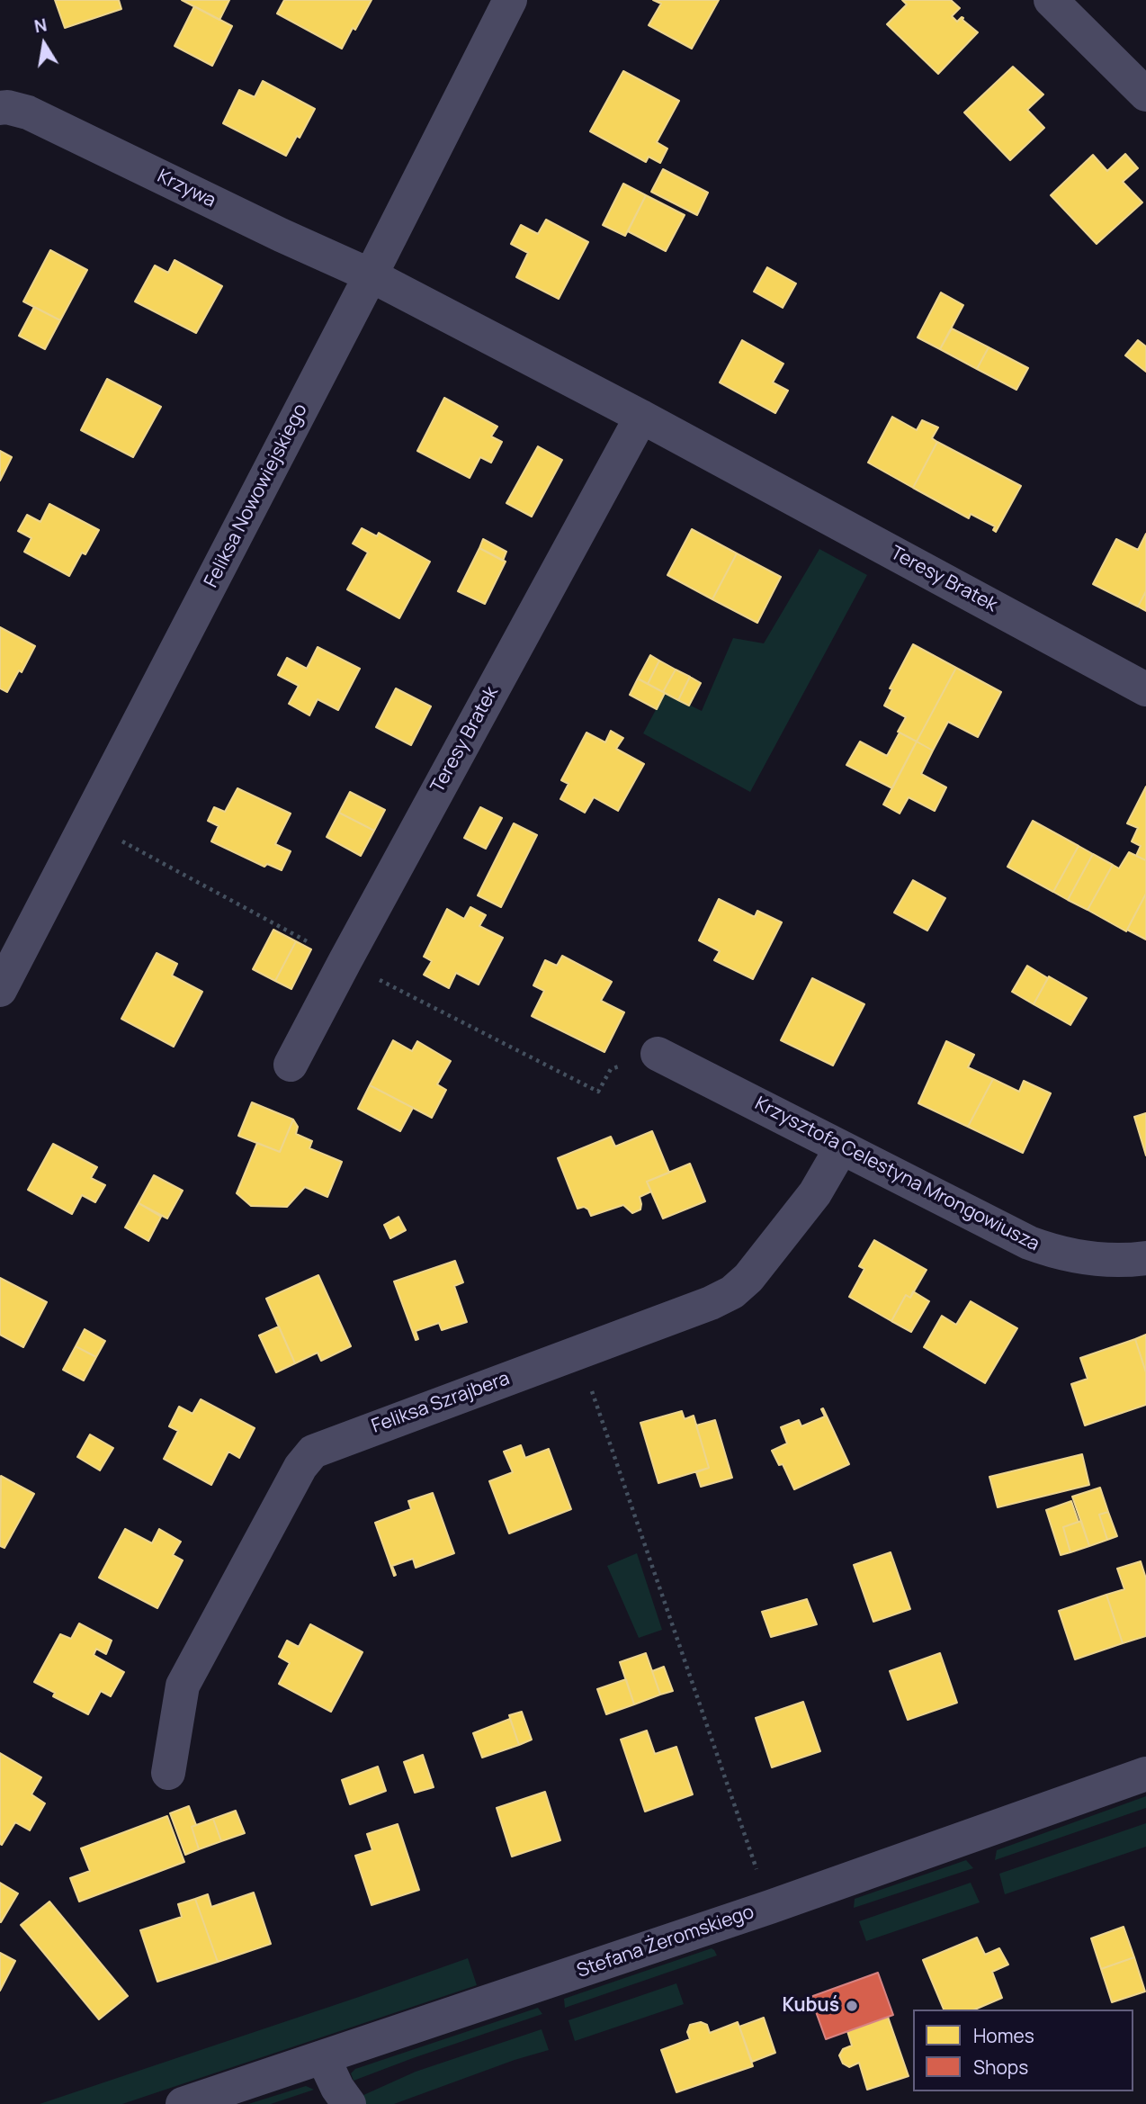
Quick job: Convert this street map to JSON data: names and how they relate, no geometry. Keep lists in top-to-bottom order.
{
  "streets": {
    "street": [
      "Krzywa",
      "Feliksa Nowowiejskiego",
      "Teresy Bratek",
      "Krzysztofa Celestyna Mrongowiusza",
      "Feliksa Szrajbera",
      "Stefana Żeromskiego"
    ]
  },
  "crossings": [
    ["Krzywa", "Feliksa Nowowiejskiego"],
    ["Krzywa", "Teresy Bratek"],
    ["Feliksa Nowowiejskiego", "Teresy Bratek"],
    ["Krzysztofa Celestyna Mrongowiusza", "Feliksa Szrajbera"]
  ],
  "places": ["Kubuś"],
  "legend": ["Homes", "Shops"],
  "north": "top"
}
